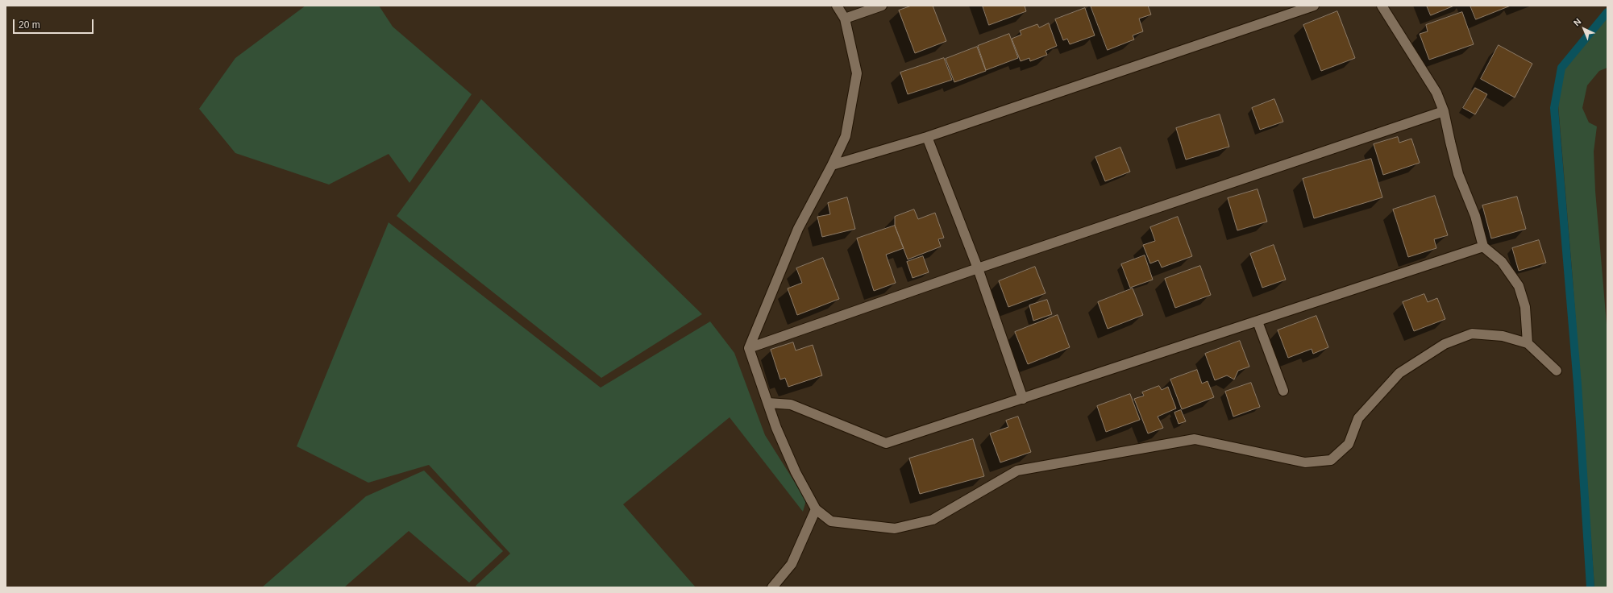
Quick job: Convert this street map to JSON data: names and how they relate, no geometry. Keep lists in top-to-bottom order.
{
  "scale_bar": "20 m",
  "north": "top left"
}
